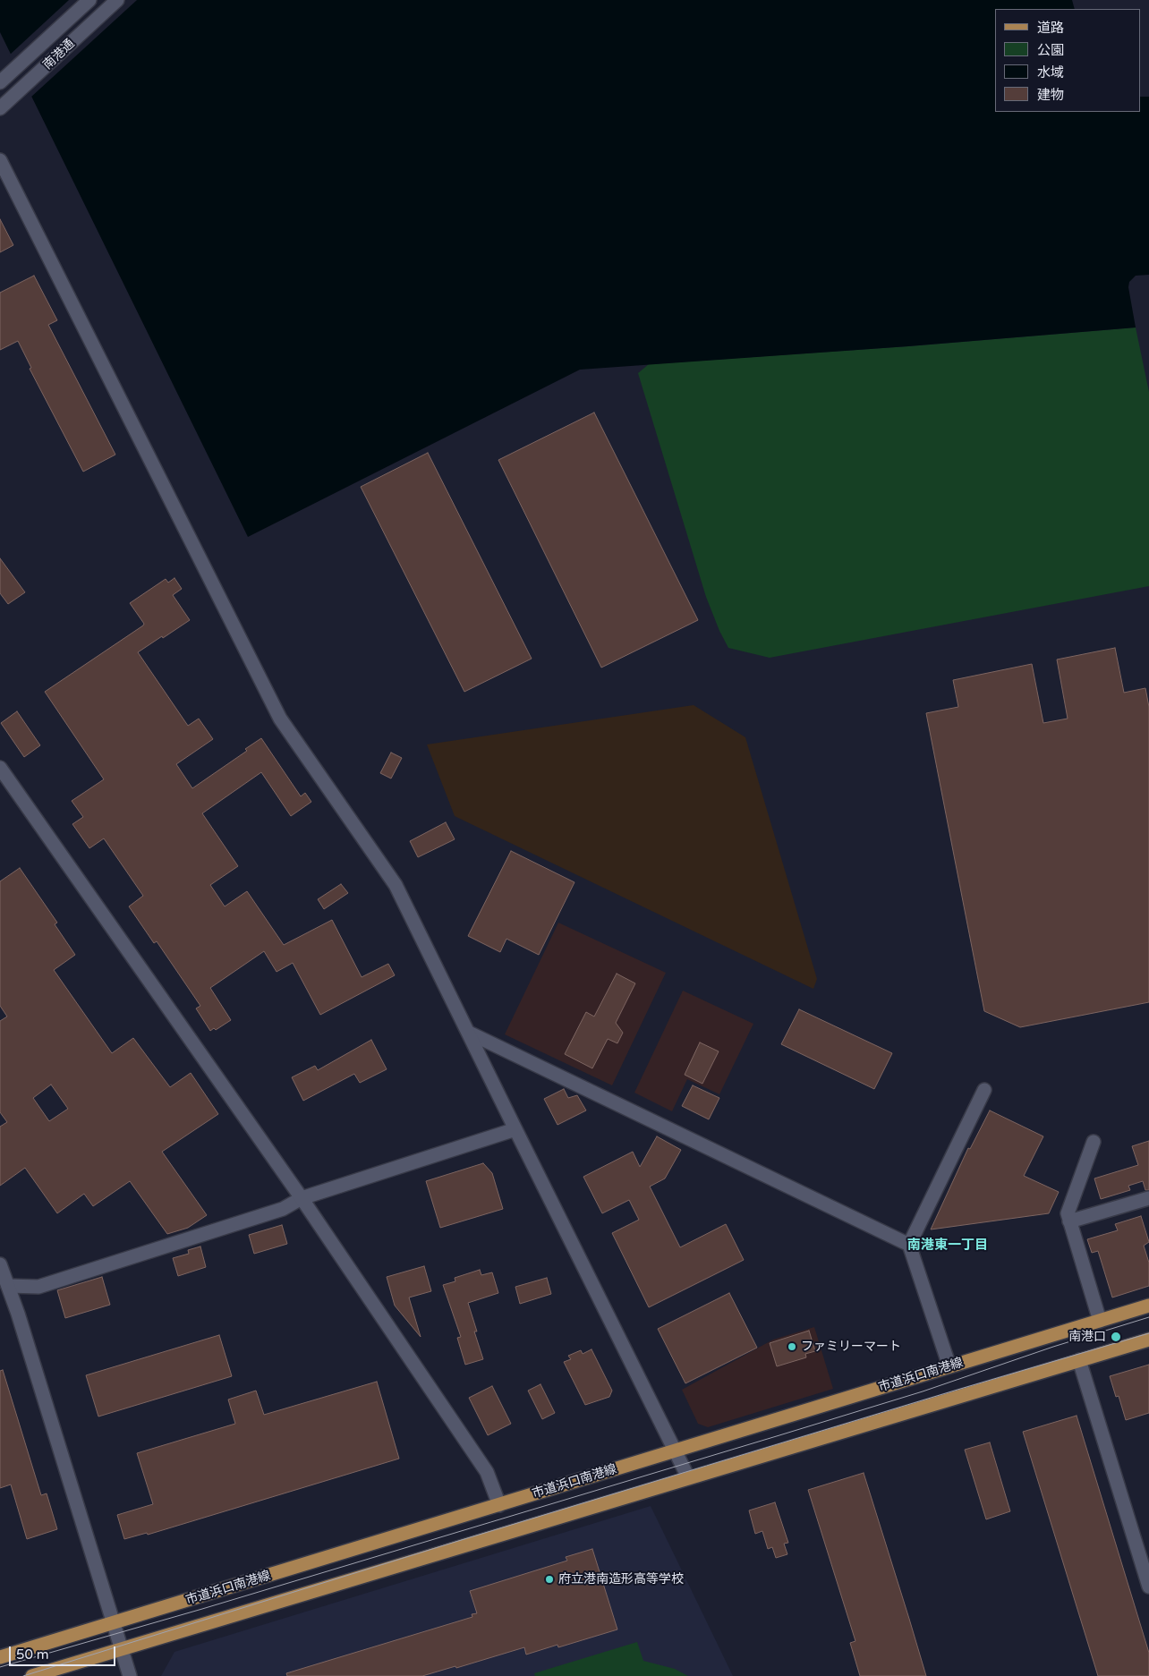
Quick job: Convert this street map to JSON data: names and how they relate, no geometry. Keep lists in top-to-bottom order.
{
  "streets": {
    "main road": ["市道浜口南港線"],
    "street": ["南港通"]
  },
  "districts": ["南港東一丁目"],
  "places": ["南港口", "ファミリーマート", "府立港南造形高等学校"],
  "legend": [
    "道路",
    "公園",
    "水域",
    "建物"
  ],
  "scale_bar": "50 m"
}
